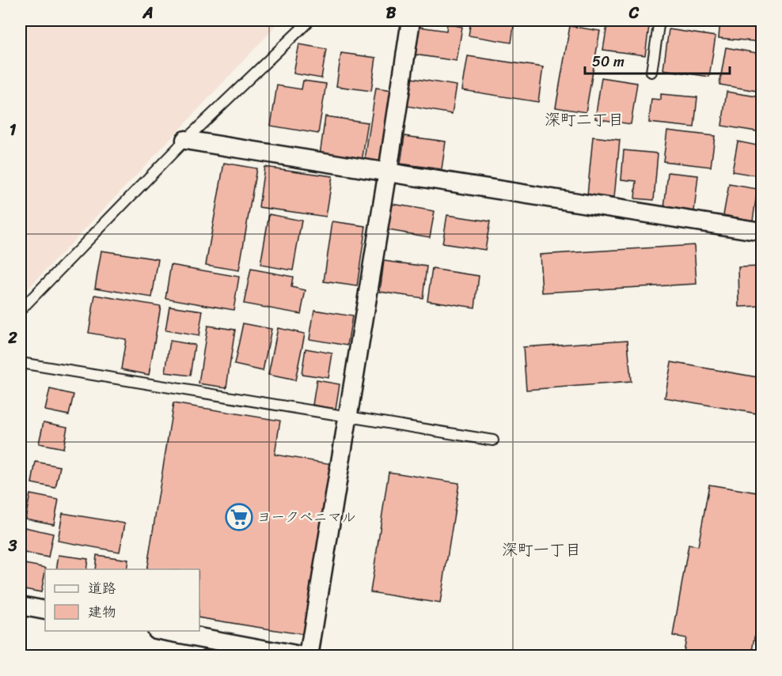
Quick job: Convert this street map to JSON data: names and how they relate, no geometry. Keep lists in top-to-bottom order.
{
  "districts": ["深町二丁目", "深町一丁目"],
  "places": {
    "supermarket": ["ヨークベニマル"]
  },
  "legend": ["道路", "建物"],
  "scale_bar": "50 m",
  "grid": {
    "columns": ["A", "B", "C"],
    "rows": ["1", "2", "3"]
  }
}
